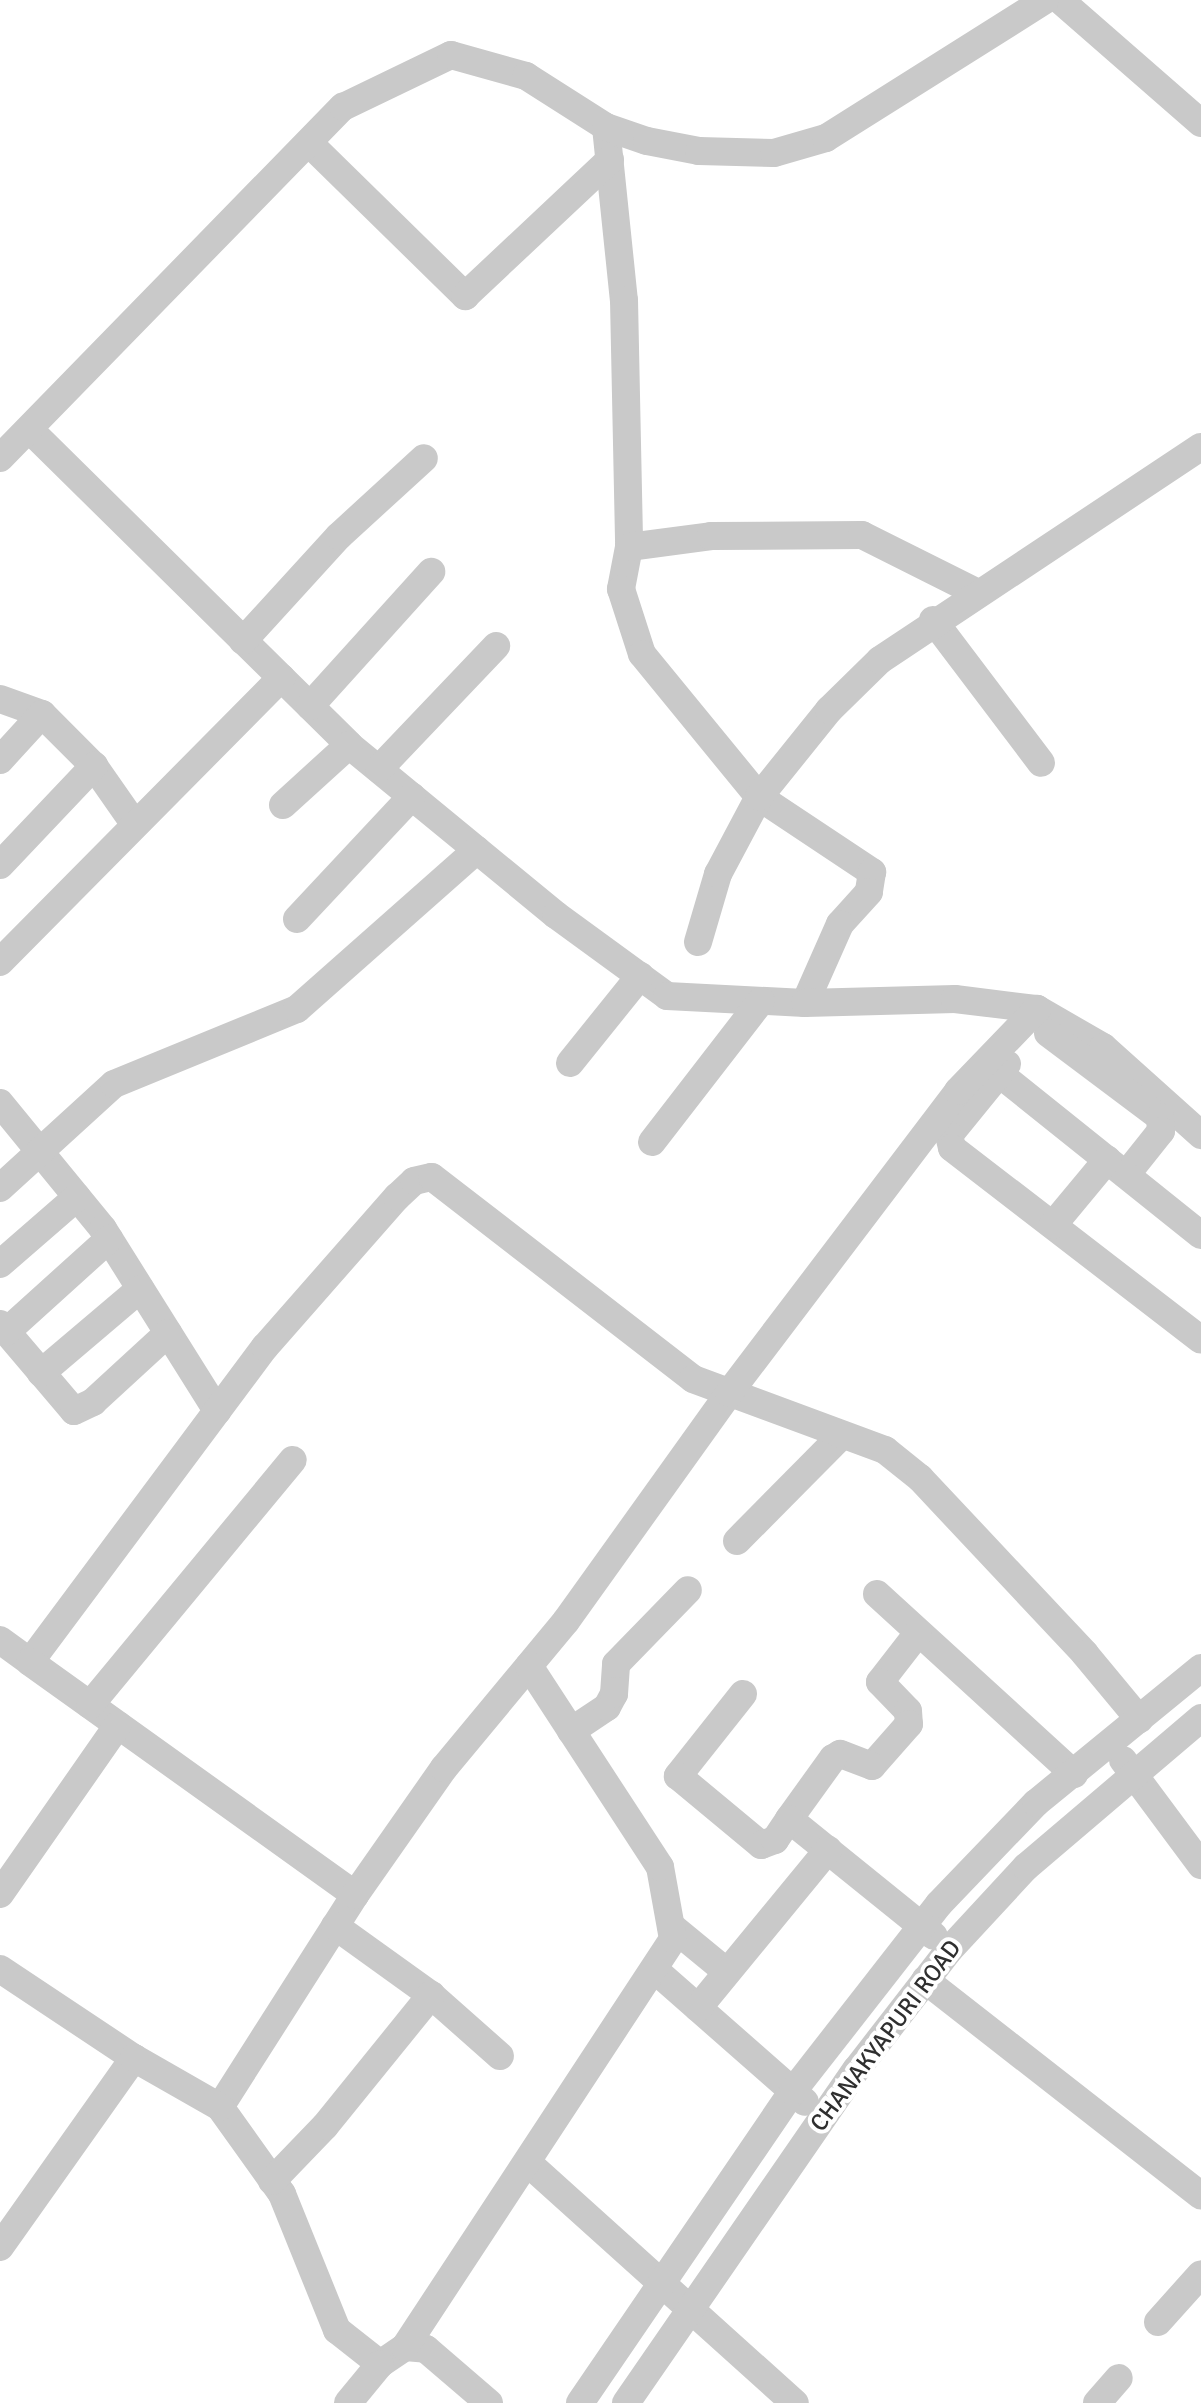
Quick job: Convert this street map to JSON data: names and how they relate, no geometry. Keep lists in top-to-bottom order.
{
  "streets": {
    "street": ["CHANAKYAPURI ROAD"]
  }
}
